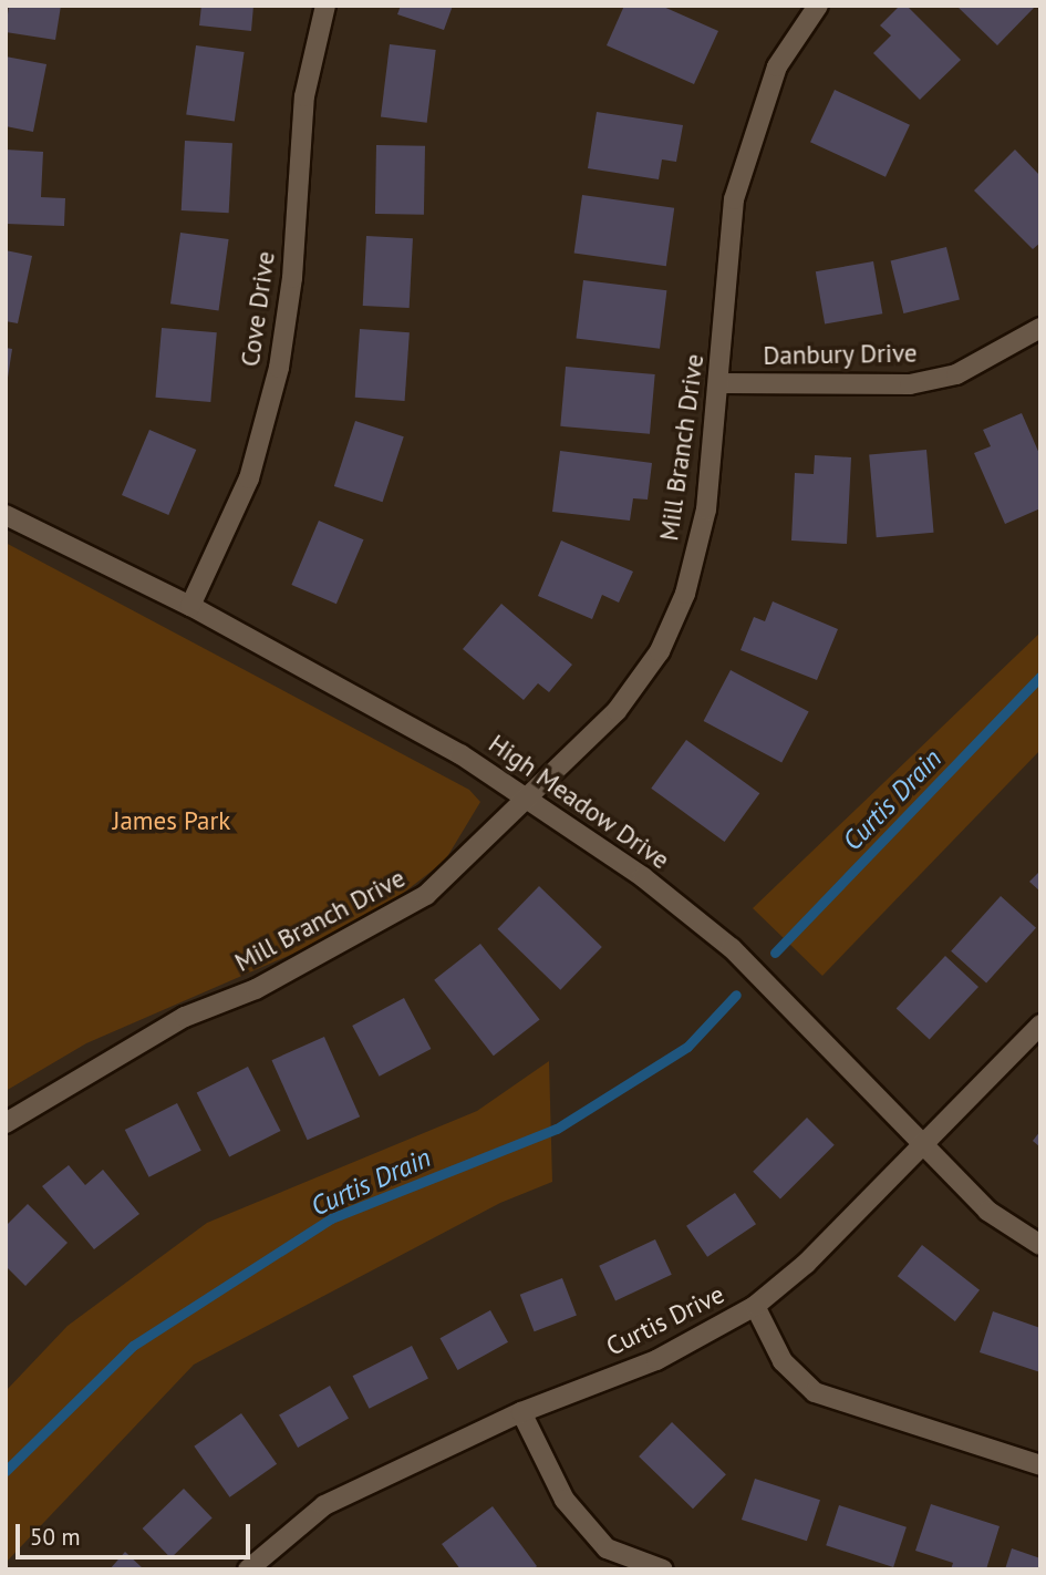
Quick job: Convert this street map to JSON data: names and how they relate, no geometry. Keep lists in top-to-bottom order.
{
  "streets": {
    "street": [
      "Cove Drive",
      "Danbury Drive",
      "Mill Branch Drive",
      "High Meadow Drive",
      "Curtis Drive"
    ]
  },
  "crossings": [
    ["Cove Drive", "High Meadow Drive"],
    ["Danbury Drive", "Mill Branch Drive"],
    ["Mill Branch Drive", "High Meadow Drive"],
    ["High Meadow Drive", "Curtis Drive"]
  ],
  "water": ["Curtis Drain"],
  "parks": ["James Park"],
  "scale_bar": "50 m"
}
